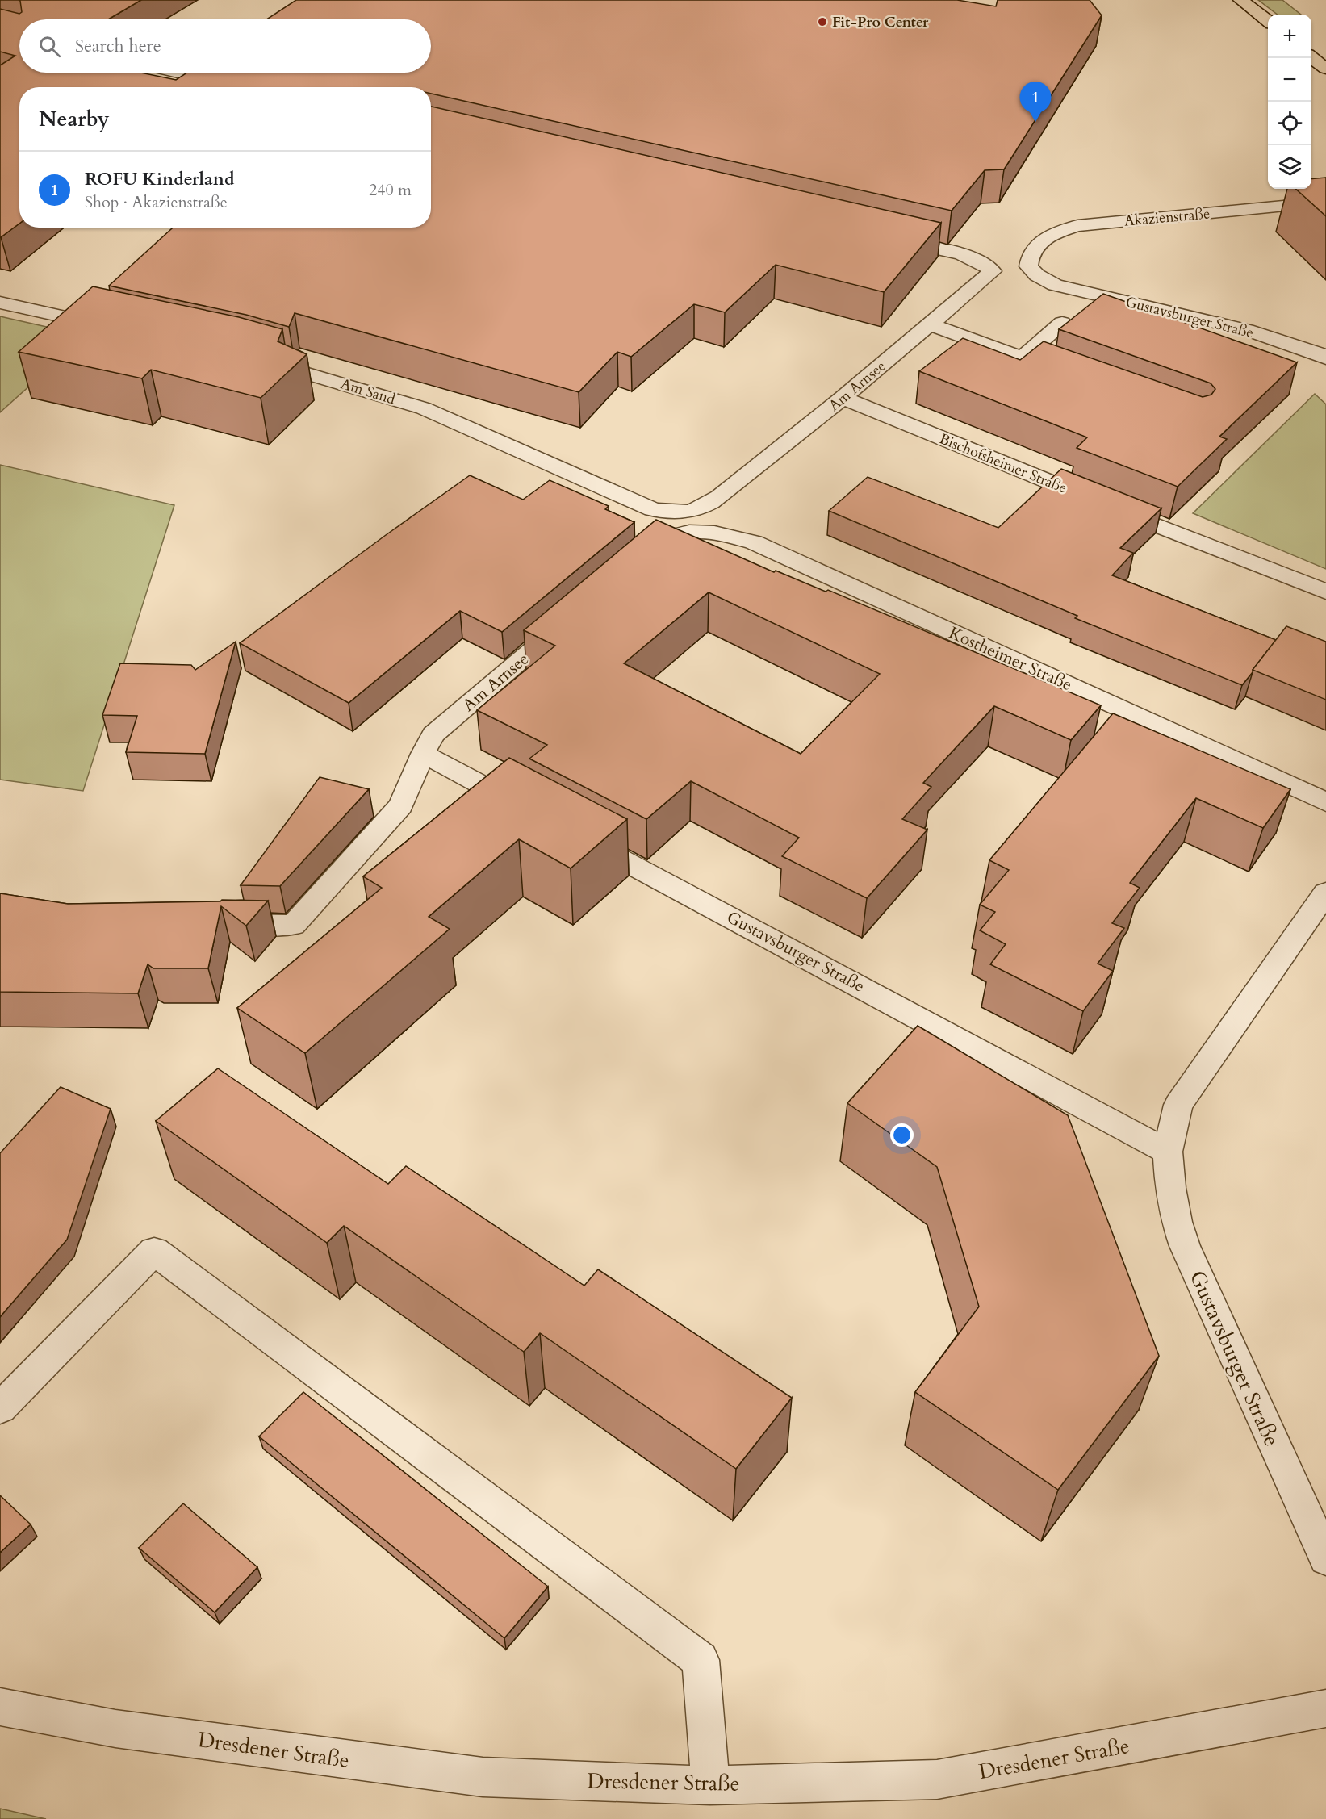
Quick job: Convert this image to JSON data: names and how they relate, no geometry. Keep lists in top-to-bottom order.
{
  "streets": {
    "street": [
      "Akazienstraße",
      "Gustavsburger Straße",
      "Am Arnsee",
      "Am Sand",
      "Bischofsheimer Straße",
      "Kostheimer Straße",
      "Dresdener Straße"
    ]
  },
  "crossings": [
    ["Akazienstraße", "Gustavsburger Straße"],
    ["Am Arnsee", "Am Sand"],
    ["Am Arnsee", "Bischofsheimer Straße"]
  ],
  "places": ["Fit-Pro Center"],
  "page": {
    "map_buttons": ["+", "−"],
    "search": "Search here",
    "pins": "1",
    "heading": "Nearby",
    "list": [
      {
        "mark": "1",
        "name": "ROFU Kinderland",
        "note": "Shop · Akazienstraße",
        "value": "240 m"
      }
    ]
  }
}
